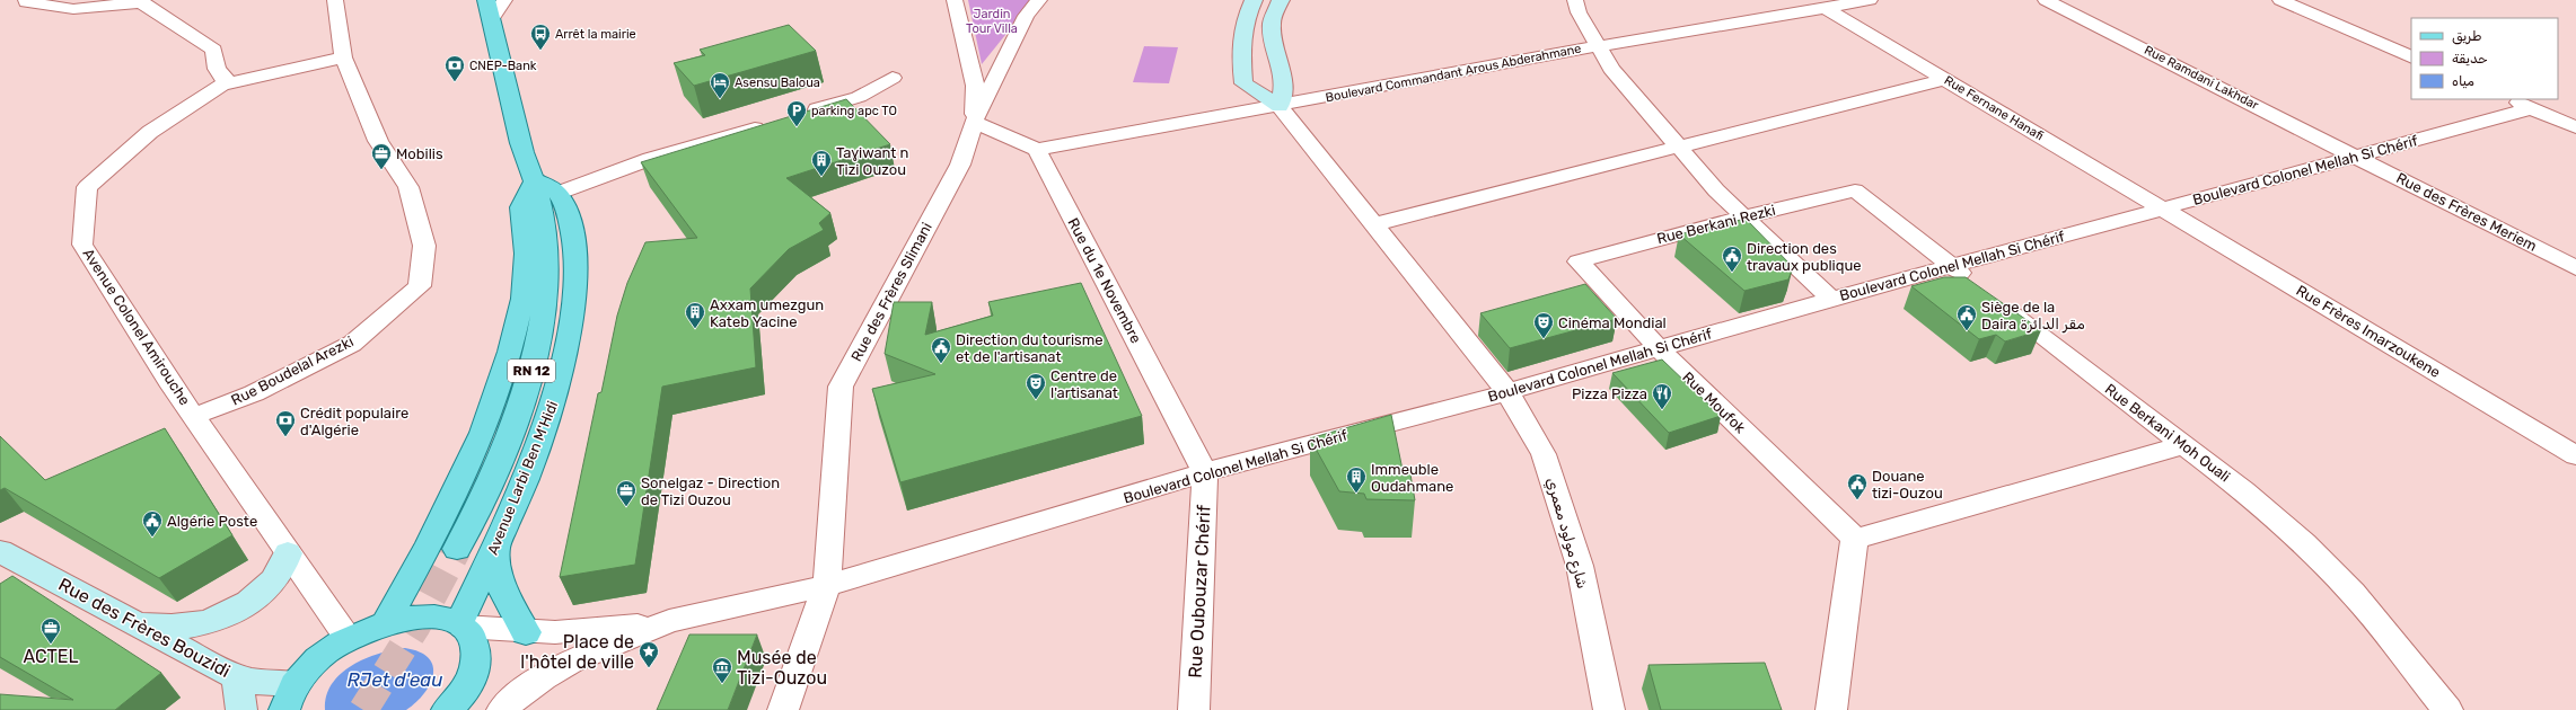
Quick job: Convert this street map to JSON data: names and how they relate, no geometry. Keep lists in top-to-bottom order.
{
  "streets": {
    "main road": ["RN 12", "Avenue Larbi Ben M'Hidi", "Rue des Frères Bouzidi"],
    "street": [
      "Boulevard Commandant Arous Abderahmane",
      "Rue Ramdani Lakhdar",
      "Rue Fernane Hanafi",
      "Boulevard Colonel Mellah Si Chérif",
      "Rue des Frères Meriem",
      "Rue Berkani Rezki",
      "Rue du 1e Novembre",
      "Rue des Frères Slimani",
      "Avenue Colonel Amirouche",
      "Rue Frères Imarzoukene",
      "Rue Boudelal Arezki",
      "Rue Moufok",
      "Rue Berkani Moh Ouali",
      "شارع مولود معمري",
      "Rue Oubouzar Chérif"
    ]
  },
  "crossings": [
    ["Boulevard Commandant Arous Abderahmane", "Rue Fernane Hanafi"],
    ["Boulevard Commandant Arous Abderahmane", "Rue du 1e Novembre"],
    ["Boulevard Commandant Arous Abderahmane", "شارع مولود معمري"],
    ["Rue Ramdani Lakhdar", "Boulevard Colonel Mellah Si Chérif"],
    ["Rue Ramdani Lakhdar", "Rue des Frères Meriem"],
    ["Rue Fernane Hanafi", "Boulevard Colonel Mellah Si Chérif"],
    ["Rue Fernane Hanafi", "Rue Frères Imarzoukene"],
    ["Boulevard Colonel Mellah Si Chérif", "Rue des Frères Meriem"],
    ["Boulevard Colonel Mellah Si Chérif", "Rue du 1e Novembre"],
    ["Boulevard Colonel Mellah Si Chérif", "Rue des Frères Slimani"],
    ["Boulevard Colonel Mellah Si Chérif", "Rue Frères Imarzoukene"],
    ["Boulevard Colonel Mellah Si Chérif", "Rue Moufok"],
    ["Boulevard Colonel Mellah Si Chérif", "Rue Berkani Moh Ouali"],
    ["Boulevard Colonel Mellah Si Chérif", "Avenue Larbi Ben M'Hidi"],
    ["Boulevard Colonel Mellah Si Chérif", "شارع مولود معمري"],
    ["Boulevard Colonel Mellah Si Chérif", "Rue Oubouzar Chérif"],
    ["Rue Berkani Rezki", "Rue Moufok"],
    ["Rue Berkani Rezki", "Rue Berkani Moh Ouali"],
    ["Rue du 1e Novembre", "Rue Oubouzar Chérif"],
    ["Avenue Colonel Amirouche", "Rue Boudelal Arezki"]
  ],
  "water": ["RJet d'eau"],
  "parks": ["Jardin Tour Villa"],
  "places": {
    "bus stop": ["Arrêt la mairie"],
    "bank": ["CNEP-Bank", "Crédit populaire d'Algérie"],
    "hotel": ["Asensu Baloua"],
    "parking": ["parking apc TO"],
    "office": ["Mobilis", "Sonelgaz - Direction de Tizi Ouzou", "ACTEL"],
    "building": ["Taɣiwant n Tizi Ouzou", "Axxam umezgun Kateb Yacine", "Immeuble Oudahmane"],
    "public building": [
      "Direction des travaux publique",
      "Siège de la Daira مقر الدائرة",
      "Direction du tourisme et de l'artisanat",
      "Douane tizi-Ouzou",
      "Algérie Poste"
    ],
    "theatre": ["Cinéma Mondial", "Centre de l'artisanat"],
    "restaurant": ["Pizza Pizza"],
    "place": ["Place de l'hôtel de ville"],
    "museum": ["Musée de Tizi-Ouzou"]
  },
  "legend": ["طريق", "حديقة", "مياه"]
}
